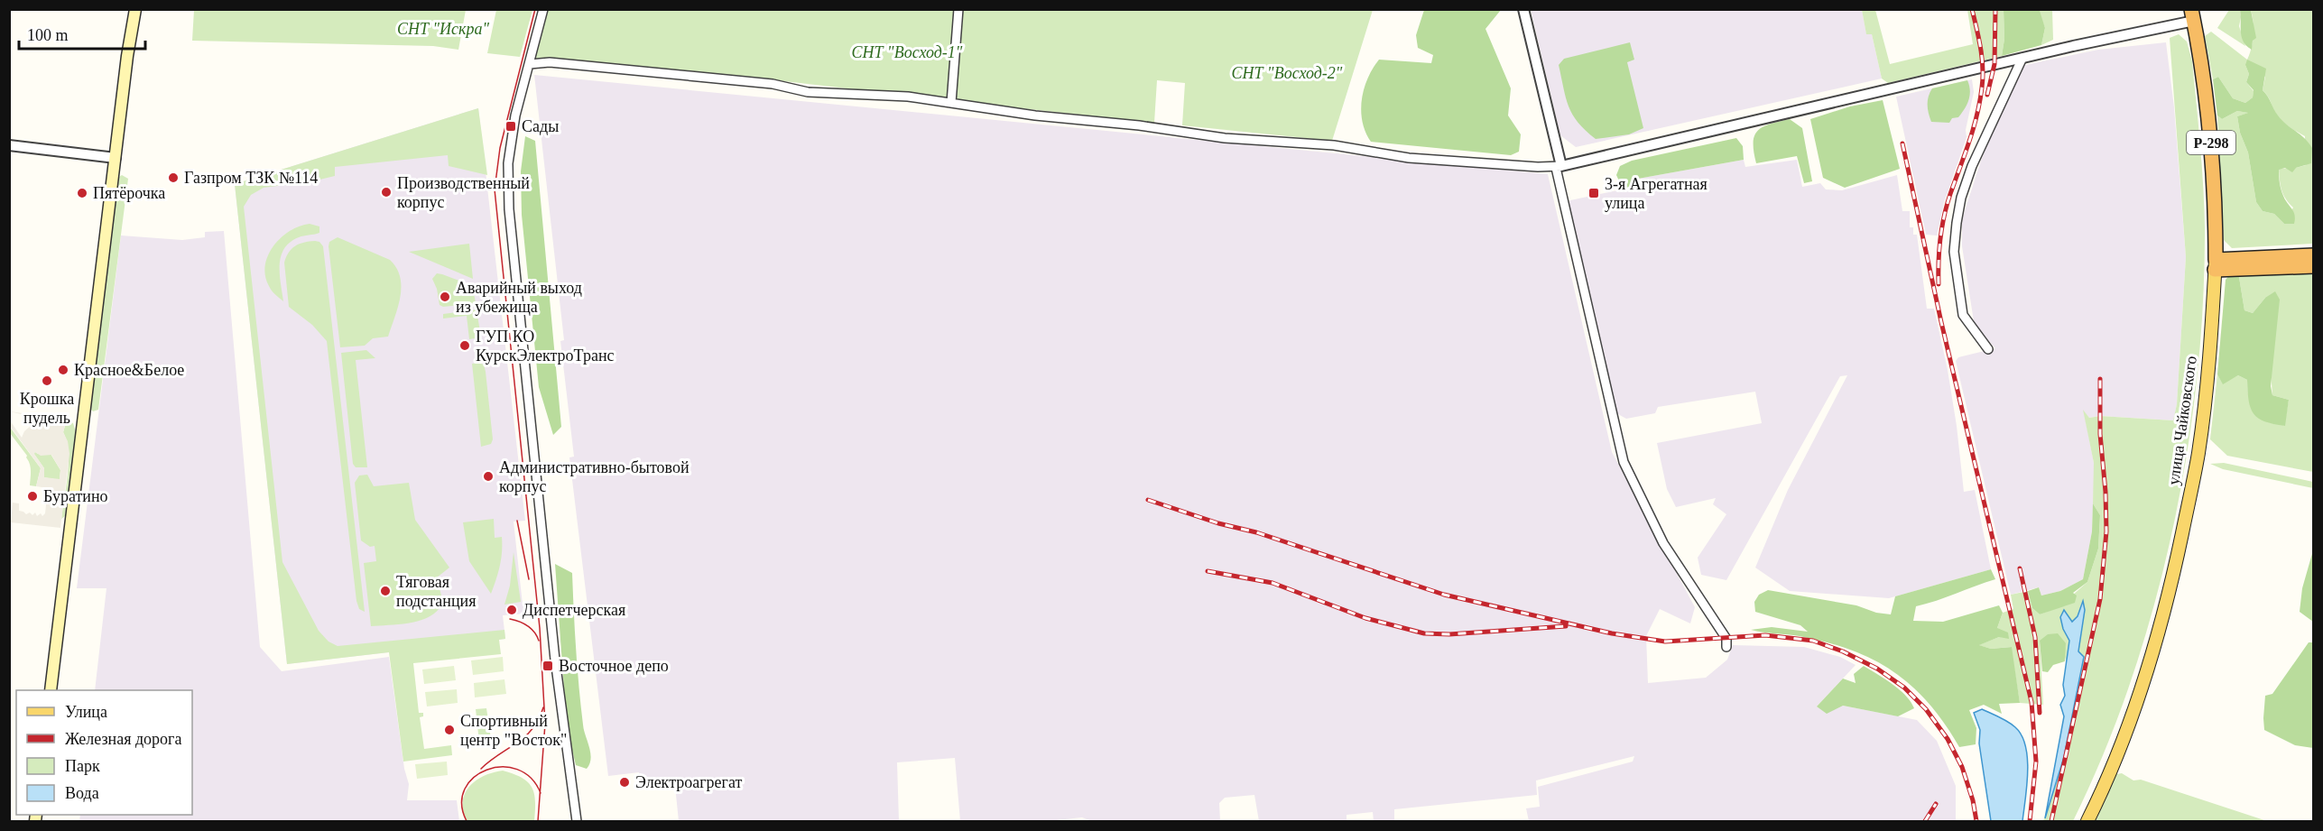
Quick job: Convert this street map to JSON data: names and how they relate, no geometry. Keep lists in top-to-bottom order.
{
  "streets": {
    "highway": ["Р-298", "улица Чайковского"]
  },
  "parks": ["СНТ \"Искра\"", "СНТ \"Восход-1\"", "СНТ \"Восход-2\""],
  "places": {
    "transit": ["Сады", "3-я Агрегатная улица", "Восточное депо"],
    "other": [
      "Газпром ТЗК №114",
      "Производственный корпус",
      "Пятёрочка",
      "Аварийный выход из убежища",
      "ГУП КО КурскЭлектроТранс",
      "Красное&Белое",
      "Крошка пудель",
      "Административно-бытовой корпус",
      "Буратино",
      "Тяговая подстанция",
      "Диспетчерская",
      "Спортивный центр \"Восток\"",
      "Электроагрегат"
    ]
  },
  "legend": [
    "Улица",
    "Железная дорога",
    "Парк",
    "Вода"
  ],
  "scale_bar": "100 m"
}
